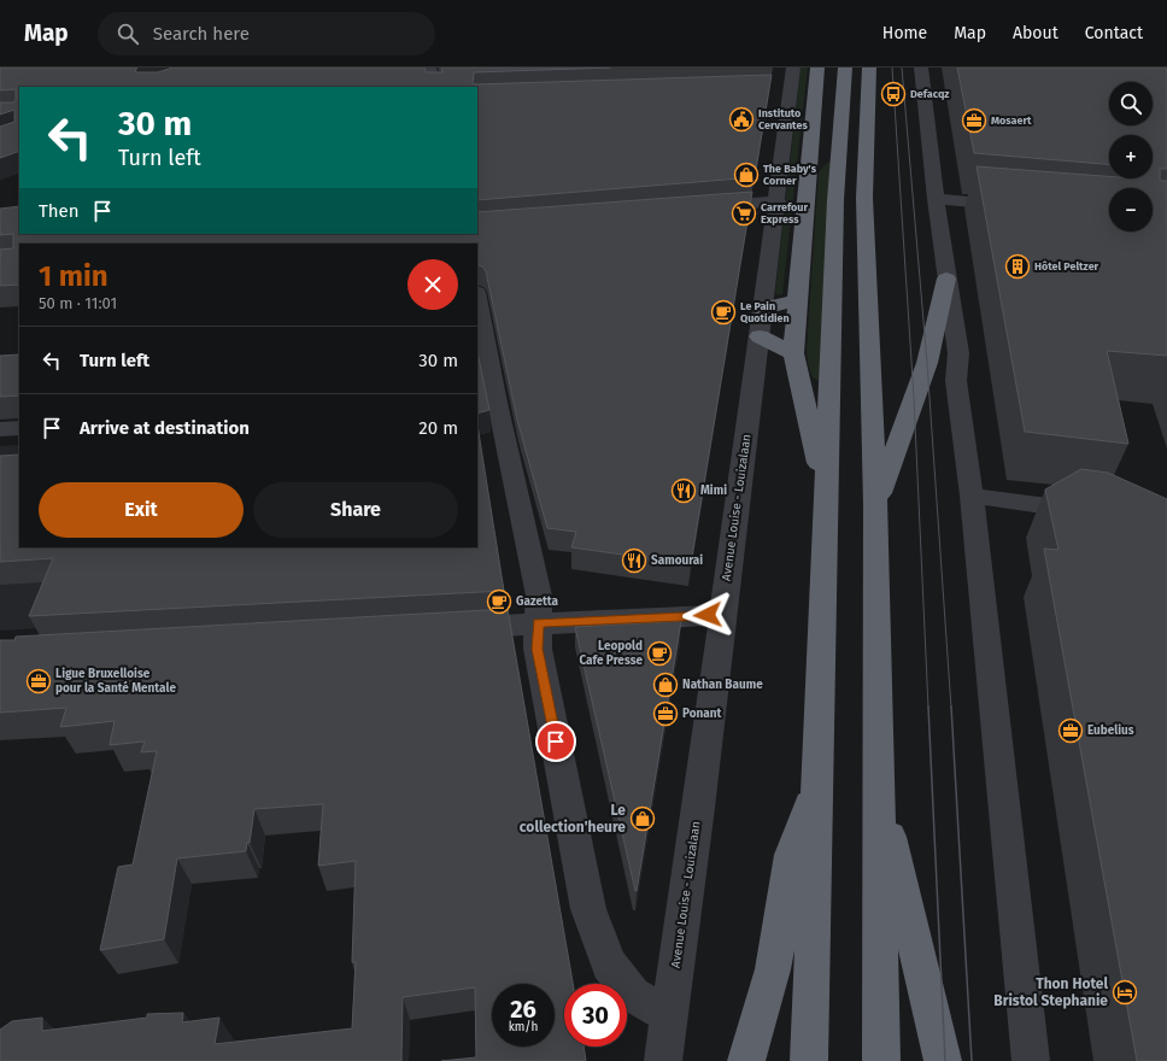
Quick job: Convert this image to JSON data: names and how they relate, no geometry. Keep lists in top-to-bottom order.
{
  "streets": {
    "street": ["Avenue Louise - Louizalaan"]
  },
  "places": {
    "bus stop": ["Defacqz"],
    "public building": ["Instituto Cervantes"],
    "office": [
      "Mosaert",
      "Ligue Bruxelloise pour la Santé Mentale",
      "Ponant",
      "Eubelius"
    ],
    "shop": ["The Baby's Corner", "Nathan Baume", "Le collection'heure"],
    "supermarket": ["Carrefour Express"],
    "building": ["Hôtel Peltzer"],
    "cafe": ["Le Pain Quotidien", "Gazetta", "Leopold Cafe Presse"],
    "restaurant": ["Mimi", "Samourai"],
    "hotel": ["Thon Hotel Bristol Stephanie"]
  },
  "page": {
    "header": "Map",
    "search": "Search here",
    "nav": [
      "Home",
      "Map",
      "About",
      "Contact"
    ],
    "map_buttons": ["+", "−"],
    "turn": ["30 m", "Turn left"],
    "then": "Then",
    "heading": ["1 min", "50 m · 11:01"],
    "list": [
      {
        "name": "Turn left",
        "value": "30 m"
      },
      {
        "name": "Arrive at destination",
        "value": "20 m"
      }
    ],
    "buttons": ["Exit", "Share"],
    "speed": "26 km/h",
    "limit": "30"
  }
}
